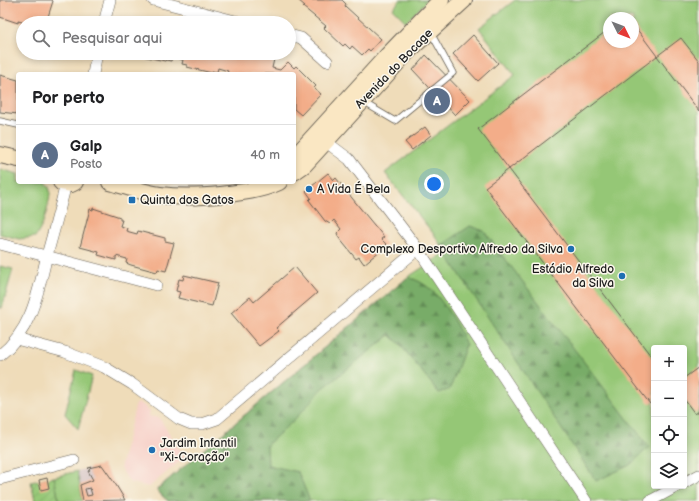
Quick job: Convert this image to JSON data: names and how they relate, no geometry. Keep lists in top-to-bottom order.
{
  "streets": {
    "main road": ["Avenida do Bocage"]
  },
  "places": {
    "other": [
      "A Vida É Bela",
      "Complexo Desportivo Alfredo da Silva",
      "Estádio Alfredo da Silva",
      "Jardim Infantil \"Xi-Coração\""
    ],
    "transit": ["Quinta dos Gatos"]
  },
  "north": "bottom right",
  "page": {
    "search": "Pesquisar aqui",
    "heading": "Por perto",
    "pins": "A",
    "list": [
      {
        "mark": "A",
        "name": "Galp",
        "note": "Posto",
        "value": "40 m"
      }
    ],
    "map_buttons": ["+", "−"]
  }
}
